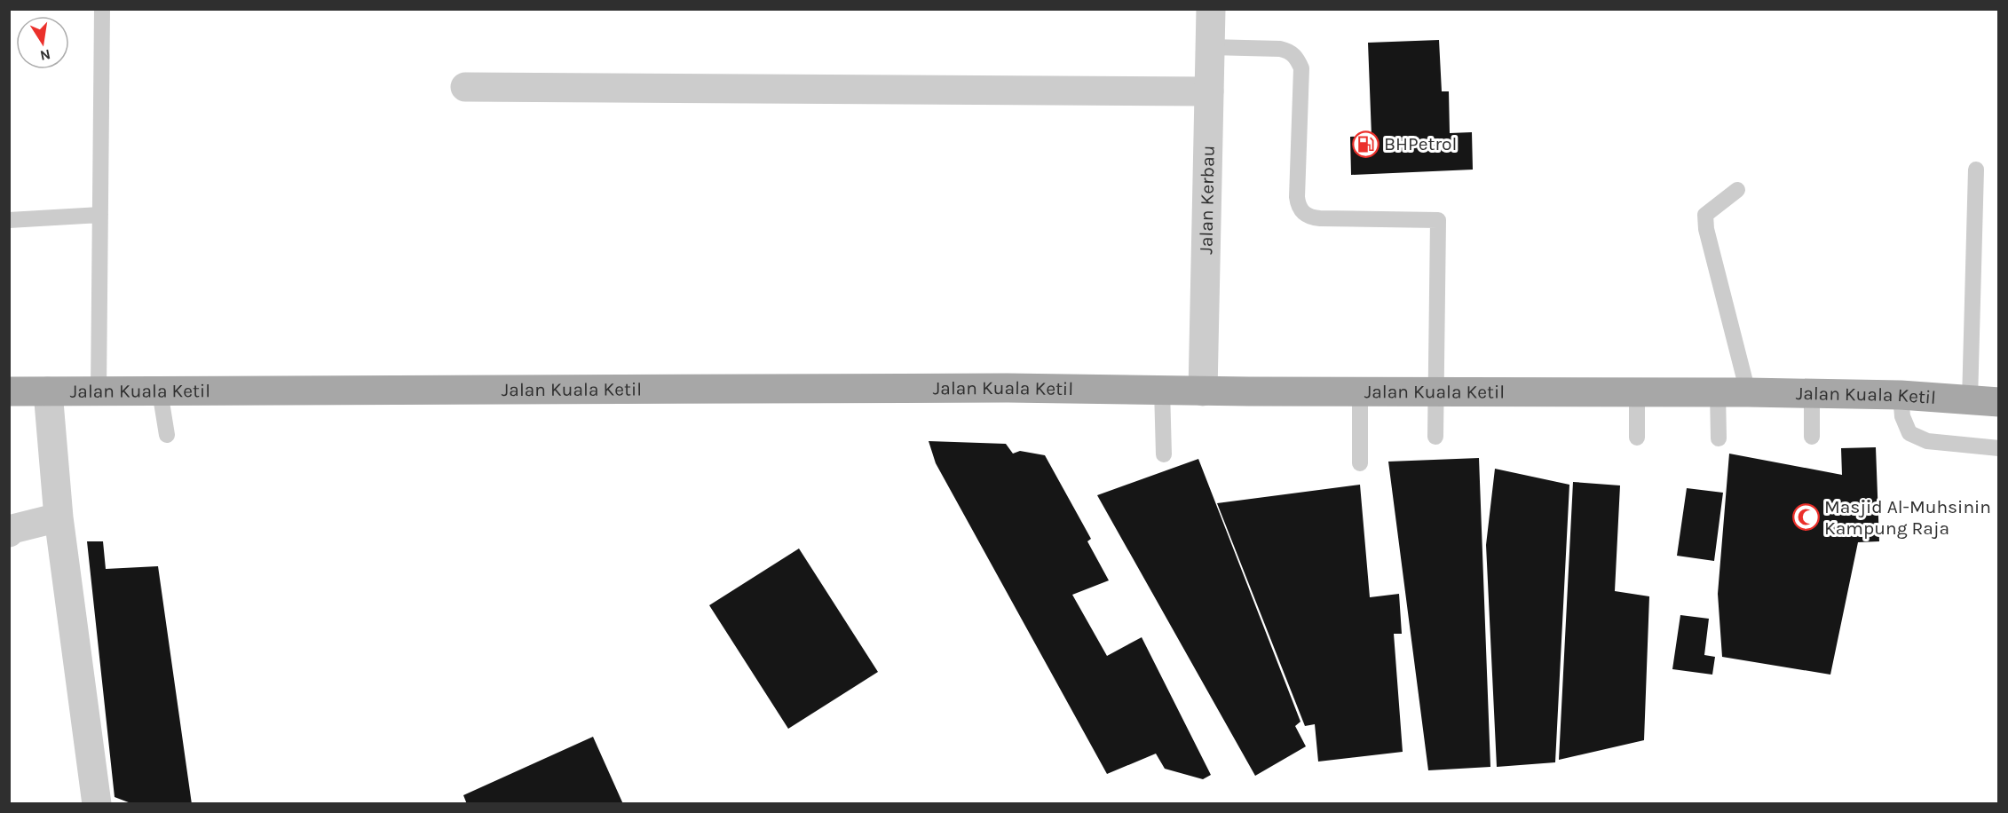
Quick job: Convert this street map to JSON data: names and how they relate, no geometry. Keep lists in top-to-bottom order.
{
  "streets": {
    "main road": ["Jalan Kuala Ketil"],
    "street": ["Jalan Kerbau"]
  },
  "crossings": [
    ["Jalan Kerbau", "Jalan Kuala Ketil"]
  ],
  "places": {
    "fuel station": ["BHPetrol"],
    "mosque": ["Masjid Al-Muhsinin Kampung Raja"]
  },
  "north": "bottom"
}
